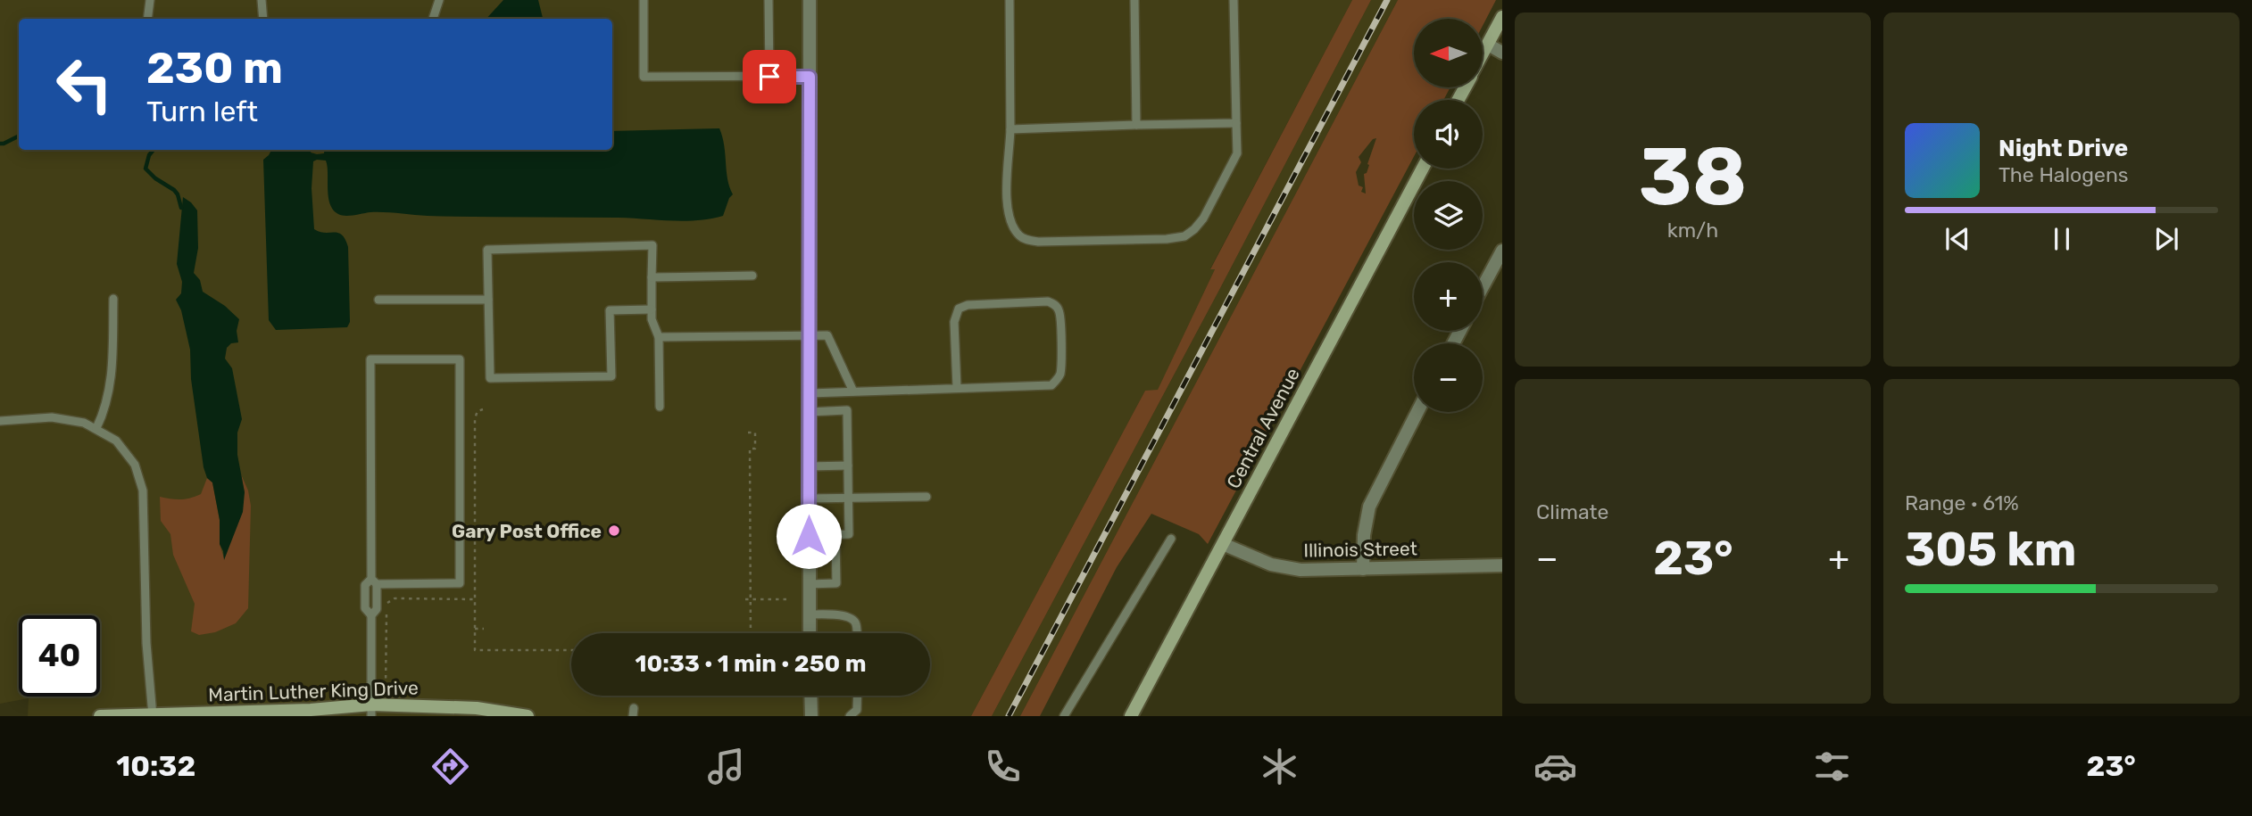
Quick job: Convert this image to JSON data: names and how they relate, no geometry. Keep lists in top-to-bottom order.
{
  "streets": {
    "main road": ["Central Avenue", "Martin Luther King Drive"],
    "street": ["Illinois Street"]
  },
  "crossings": [
    ["Central Avenue", "Illinois Street"]
  ],
  "places": ["Gary Post Office"],
  "north": "left",
  "page": {
    "tile": [
      ["38", "km/h"],
      "Climate",
      ["Range · 61%", "305 km"]
    ],
    "map_buttons": ["+", "−"],
    "turn": ["230 m", "Turn left"],
    "song": ["Night Drive", "The Halogens"],
    "heat": ["−", "23°", "+"],
    "limit": "40",
    "trip": "10:33 · 1 min · 250 m",
    "tabs": ["10:32", "23°"]
  }
}
